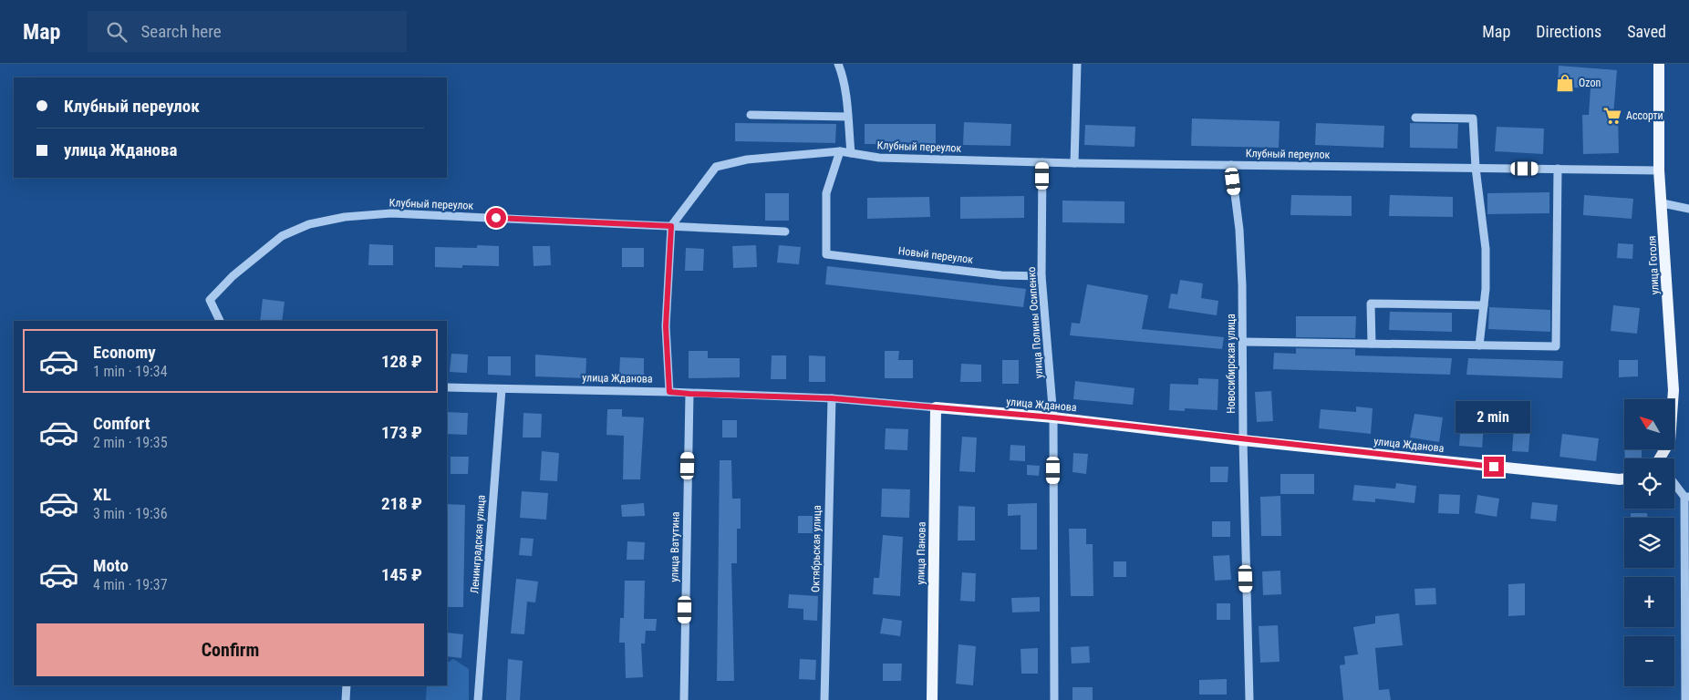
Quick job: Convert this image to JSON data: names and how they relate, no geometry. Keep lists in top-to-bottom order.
{
  "streets": {
    "main road": ["улица Гоголя", "улица Жданова", "улица Панова"],
    "street": [
      "Клубный переулок",
      "Новый переулок",
      "улица Полины Осипенко",
      "Новосибирская улица",
      "Ленинградская улица",
      "улица Ватутина",
      "Октябрьская улица"
    ]
  },
  "crossings": [
    ["Клубный переулок", "Новый переулок"],
    ["Клубный переулок", "улица Гоголя"],
    ["Клубный переулок", "улица Полины Осипенко"],
    ["Клубный переулок", "Новосибирская улица"],
    ["Новый переулок", "улица Полины Осипенко"],
    ["улица Полины Осипенко", "улица Жданова"],
    ["Новосибирская улица", "улица Жданова"],
    ["улица Жданова", "Ленинградская улица"],
    ["улица Жданова", "улица Ватутина"],
    ["улица Жданова", "Октябрьская улица"],
    ["улица Жданова", "улица Панова"]
  ],
  "places": {
    "shop": ["Ozon"],
    "supermarket": ["Ассорти"]
  },
  "north": "top left",
  "page": {
    "header": "Map",
    "search": "Search here",
    "nav": ["Map", "Directions", "Saved"],
    "banner": ["Клубный переулок", "улица Жданова"],
    "list": [
      {
        "name": "Economy",
        "note": "1 min · 19:34",
        "value": "128 ₽"
      },
      {
        "name": "Comfort",
        "note": "2 min · 19:35",
        "value": "173 ₽"
      },
      {
        "name": "XL",
        "note": "3 min · 19:36",
        "value": "218 ₽"
      },
      {
        "name": "Moto",
        "note": "4 min · 19:37",
        "value": "145 ₽"
      }
    ],
    "map_buttons": ["+", "−"],
    "bubble": "2 min",
    "buttons": "Confirm"
  }
}
